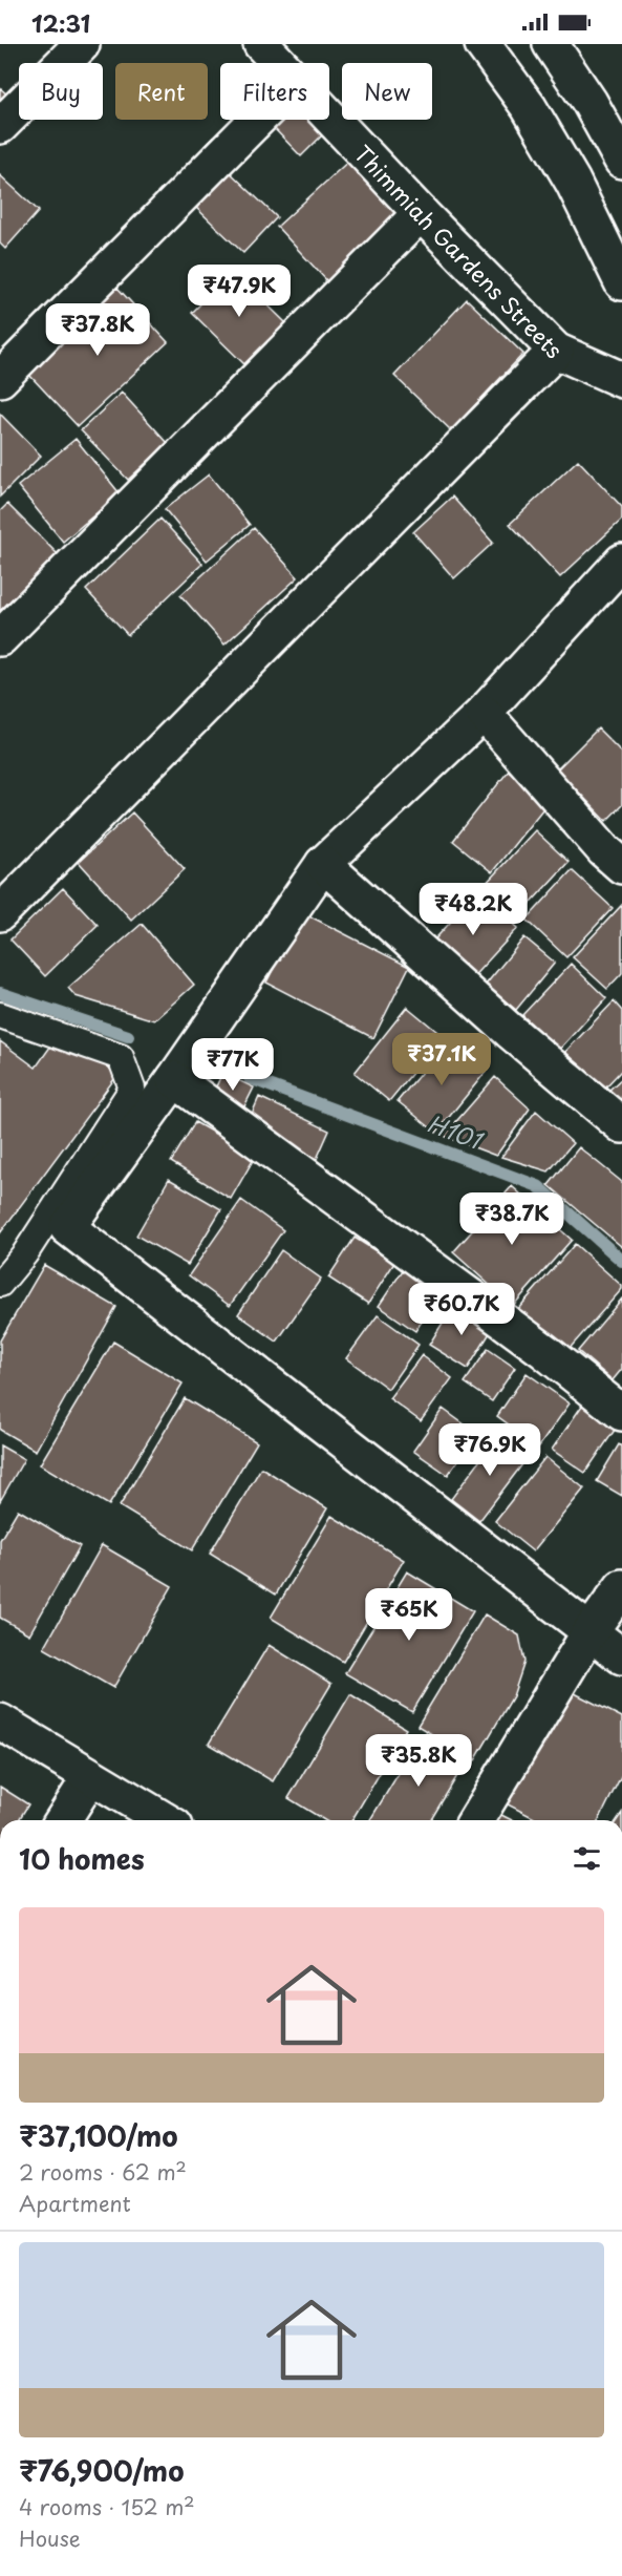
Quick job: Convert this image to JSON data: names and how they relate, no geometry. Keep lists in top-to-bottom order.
{
  "streets": {
    "street": ["Thimmiah Gardens Streets"]
  },
  "water": ["H101"],
  "page": {
    "status": "12:31",
    "chip": [
      "Buy",
      "Rent",
      "Filters",
      "New"
    ],
    "price": [
      "₹47.9K",
      "₹37.8K",
      "₹48.2K",
      "₹37.1K",
      "₹77K",
      "₹38.7K",
      "₹60.7K",
      "₹76.9K",
      "₹65K",
      "₹35.8K"
    ],
    "heading": "10 homes",
    "list": [
      {
        "name": "₹37,100/mo",
        "note": "2 rooms · 62 m² · Apartment"
      },
      {
        "name": "₹76,900/mo",
        "note": "4 rooms · 152 m² · House"
      }
    ]
  }
}
